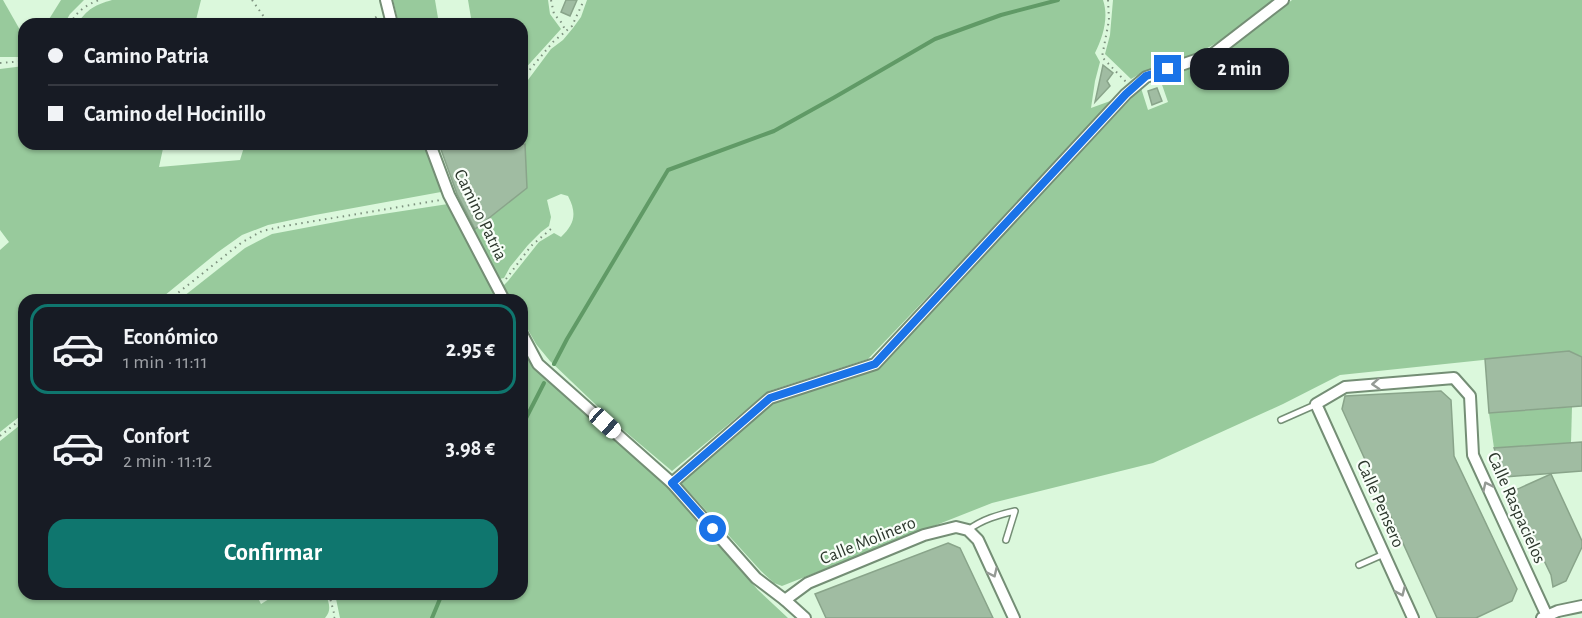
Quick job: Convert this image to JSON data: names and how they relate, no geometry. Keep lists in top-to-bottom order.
{
  "streets": {
    "street": [
      "Camino Patria",
      "Calle Pensero",
      "Calle Raspacielos",
      "Calle Molinero"
    ]
  },
  "crossings": [
    ["Calle Pensero", "Calle Raspacielos"]
  ],
  "page": {
    "banner": ["Camino Patria", "Camino del Hocinillo"],
    "bubble": "2 min",
    "list": [
      {
        "name": "Económico",
        "note": "1 min · 11:11",
        "value": "2.95 €"
      },
      {
        "name": "Confort",
        "note": "2 min · 11:12",
        "value": "3.98 €"
      }
    ],
    "buttons": "Confirmar"
  }
}
